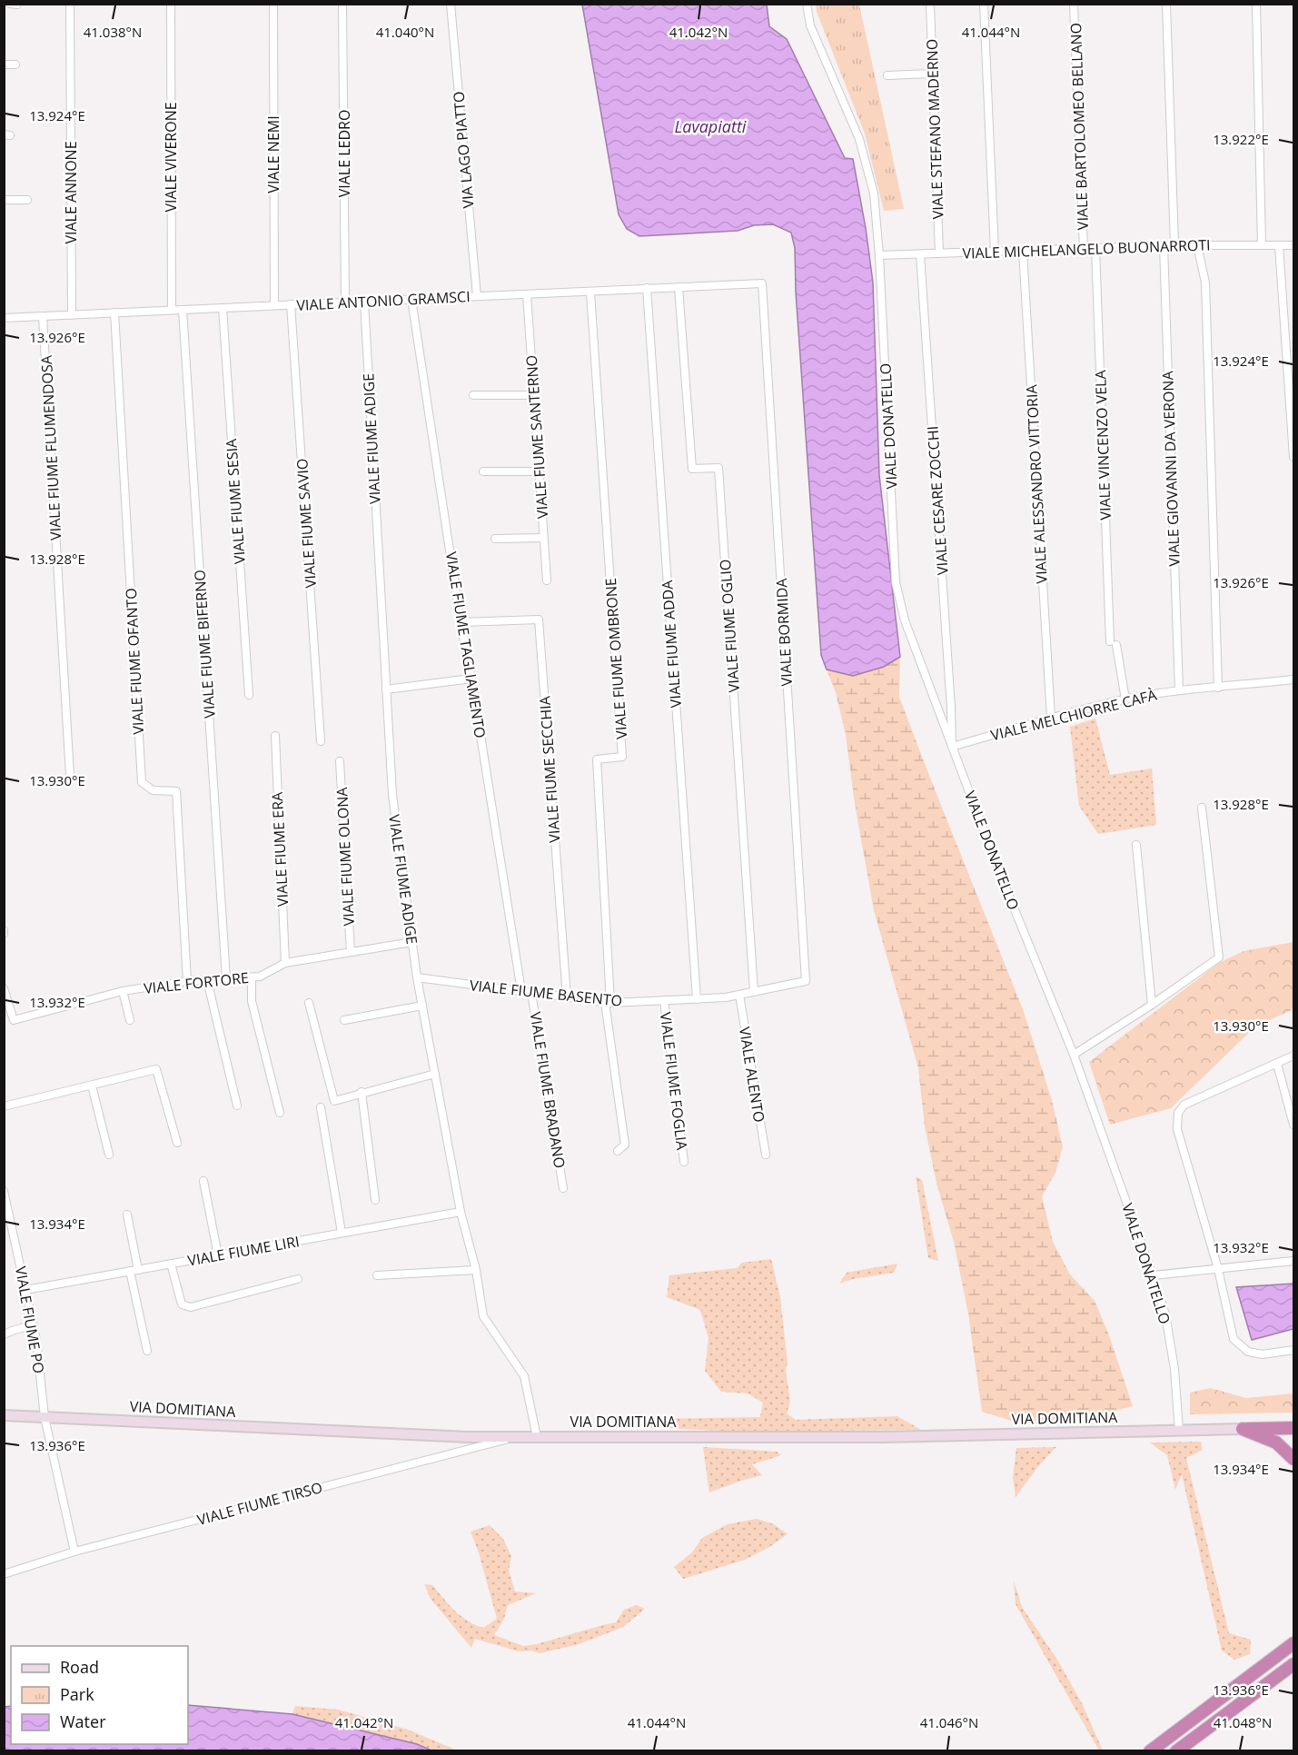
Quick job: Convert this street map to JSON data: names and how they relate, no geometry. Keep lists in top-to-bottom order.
{
  "streets": {
    "street": [
      "VIALE BARTOLOMEO BELLANO",
      "VIALE STEFANO MADERNO",
      "VIA LAGO PIATTO",
      "VIALE LEDRO",
      "VIALE NEMI",
      "VIALE VIVERONE",
      "VIALE ANNONE",
      "VIALE MICHELANGELO BUONARROTI",
      "VIALE ANTONIO GRAMSCI",
      "VIALE DONATELLO",
      "VIALE FIUME SANTERNO",
      "VIALE FIUME ADIGE",
      "VIALE VINCENZO VELA",
      "VIALE FIUME FLUMENDOSA",
      "VIALE GIOVANNI DA VERONA",
      "VIALE ALESSANDRO VITTORIA",
      "VIALE CESARE ZOCCHI",
      "VIALE FIUME SESIA",
      "VIALE FIUME SAVIO",
      "VIALE FIUME OGLIO",
      "VIALE BORMIDA",
      "VIALE FIUME BIFERNO",
      "VIALE FIUME ADDA",
      "VIALE FIUME TAGLIAMENTO",
      "VIALE FIUME OMBRONE",
      "VIALE FIUME OFANTO",
      "VIALE MELCHIORRE CAFÀ",
      "VIALE FIUME SECCHIA",
      "VIALE FIUME ERA",
      "VIALE FIUME OLONA",
      "VIALE FORTORE",
      "VIALE FIUME BASENTO",
      "VIALE ALENTO",
      "VIALE FIUME FOGLIA",
      "VIALE FIUME BRADANO",
      "VIALE FIUME LIRI",
      "VIALE FIUME PO",
      "VIA DOMITIANA",
      "VIALE FIUME TIRSO"
    ]
  },
  "crossings": [
    ["VIALE BARTOLOMEO BELLANO", "VIALE MICHELANGELO BUONARROTI"],
    ["VIALE STEFANO MADERNO", "VIALE MICHELANGELO BUONARROTI"],
    ["VIA LAGO PIATTO", "VIALE ANTONIO GRAMSCI"],
    ["VIALE LEDRO", "VIALE ANTONIO GRAMSCI"],
    ["VIALE NEMI", "VIALE ANTONIO GRAMSCI"],
    ["VIALE VIVERONE", "VIALE ANTONIO GRAMSCI"],
    ["VIALE ANNONE", "VIALE ANTONIO GRAMSCI"],
    ["VIALE MICHELANGELO BUONARROTI", "VIALE DONATELLO"],
    ["VIALE MICHELANGELO BUONARROTI", "VIALE VINCENZO VELA"],
    ["VIALE MICHELANGELO BUONARROTI", "VIALE GIOVANNI DA VERONA"],
    ["VIALE MICHELANGELO BUONARROTI", "VIALE ALESSANDRO VITTORIA"],
    ["VIALE MICHELANGELO BUONARROTI", "VIALE CESARE ZOCCHI"],
    ["VIALE ANTONIO GRAMSCI", "VIALE FIUME SANTERNO"],
    ["VIALE ANTONIO GRAMSCI", "VIALE FIUME ADIGE"],
    ["VIALE ANTONIO GRAMSCI", "VIALE FIUME FLUMENDOSA"],
    ["VIALE ANTONIO GRAMSCI", "VIALE FIUME SESIA"],
    ["VIALE ANTONIO GRAMSCI", "VIALE FIUME SAVIO"],
    ["VIALE ANTONIO GRAMSCI", "VIALE FIUME OGLIO"],
    ["VIALE ANTONIO GRAMSCI", "VIALE BORMIDA"],
    ["VIALE ANTONIO GRAMSCI", "VIALE FIUME BIFERNO"],
    ["VIALE ANTONIO GRAMSCI", "VIALE FIUME ADDA"],
    ["VIALE ANTONIO GRAMSCI", "VIALE FIUME TAGLIAMENTO"],
    ["VIALE ANTONIO GRAMSCI", "VIALE FIUME OMBRONE"],
    ["VIALE ANTONIO GRAMSCI", "VIALE FIUME OFANTO"],
    ["VIALE DONATELLO", "VIALE CESARE ZOCCHI"],
    ["VIALE DONATELLO", "VIALE MELCHIORRE CAFÀ"],
    ["VIALE DONATELLO", "VIA DOMITIANA"],
    ["VIALE FIUME ADIGE", "VIALE FORTORE"],
    ["VIALE FIUME ADIGE", "VIALE FIUME BASENTO"],
    ["VIALE FIUME ADIGE", "VIALE FIUME LIRI"],
    ["VIALE FIUME ADIGE", "VIA DOMITIANA"],
    ["VIALE VINCENZO VELA", "VIALE MELCHIORRE CAFÀ"],
    ["VIALE GIOVANNI DA VERONA", "VIALE MELCHIORRE CAFÀ"],
    ["VIALE ALESSANDRO VITTORIA", "VIALE MELCHIORRE CAFÀ"],
    ["VIALE CESARE ZOCCHI", "VIALE MELCHIORRE CAFÀ"],
    ["VIALE FIUME OGLIO", "VIALE FIUME BASENTO"],
    ["VIALE BORMIDA", "VIALE FIUME BASENTO"],
    ["VIALE FIUME BIFERNO", "VIALE FORTORE"],
    ["VIALE FIUME ADDA", "VIALE FIUME BASENTO"],
    ["VIALE FIUME TAGLIAMENTO", "VIALE FIUME SECCHIA"],
    ["VIALE FIUME TAGLIAMENTO", "VIALE FIUME BASENTO"],
    ["VIALE FIUME OMBRONE", "VIALE FIUME BASENTO"],
    ["VIALE FIUME OFANTO", "VIALE FORTORE"],
    ["VIALE FIUME SECCHIA", "VIALE FIUME BASENTO"],
    ["VIALE FIUME ERA", "VIALE FORTORE"],
    ["VIALE FIUME OLONA", "VIALE FORTORE"],
    ["VIALE FIUME BASENTO", "VIALE ALENTO"],
    ["VIALE FIUME BASENTO", "VIALE FIUME FOGLIA"],
    ["VIALE FIUME BASENTO", "VIALE FIUME BRADANO"],
    ["VIALE FIUME LIRI", "VIALE FIUME PO"],
    ["VIALE FIUME PO", "VIA DOMITIANA"],
    ["VIALE FIUME PO", "VIALE FIUME TIRSO"],
    ["VIA DOMITIANA", "VIALE FIUME TIRSO"]
  ],
  "water": ["Lavapiatti"],
  "legend": ["Road", "Park", "Water"],
  "coordinates": [
    "41.038°N",
    "41.040°N",
    "41.042°N",
    "41.044°N",
    "13.924°E",
    "13.922°E",
    "13.926°E",
    "13.928°E",
    "13.930°E",
    "13.932°E",
    "13.934°E",
    "13.936°E",
    "41.046°N",
    "41.048°N"
  ]
}
